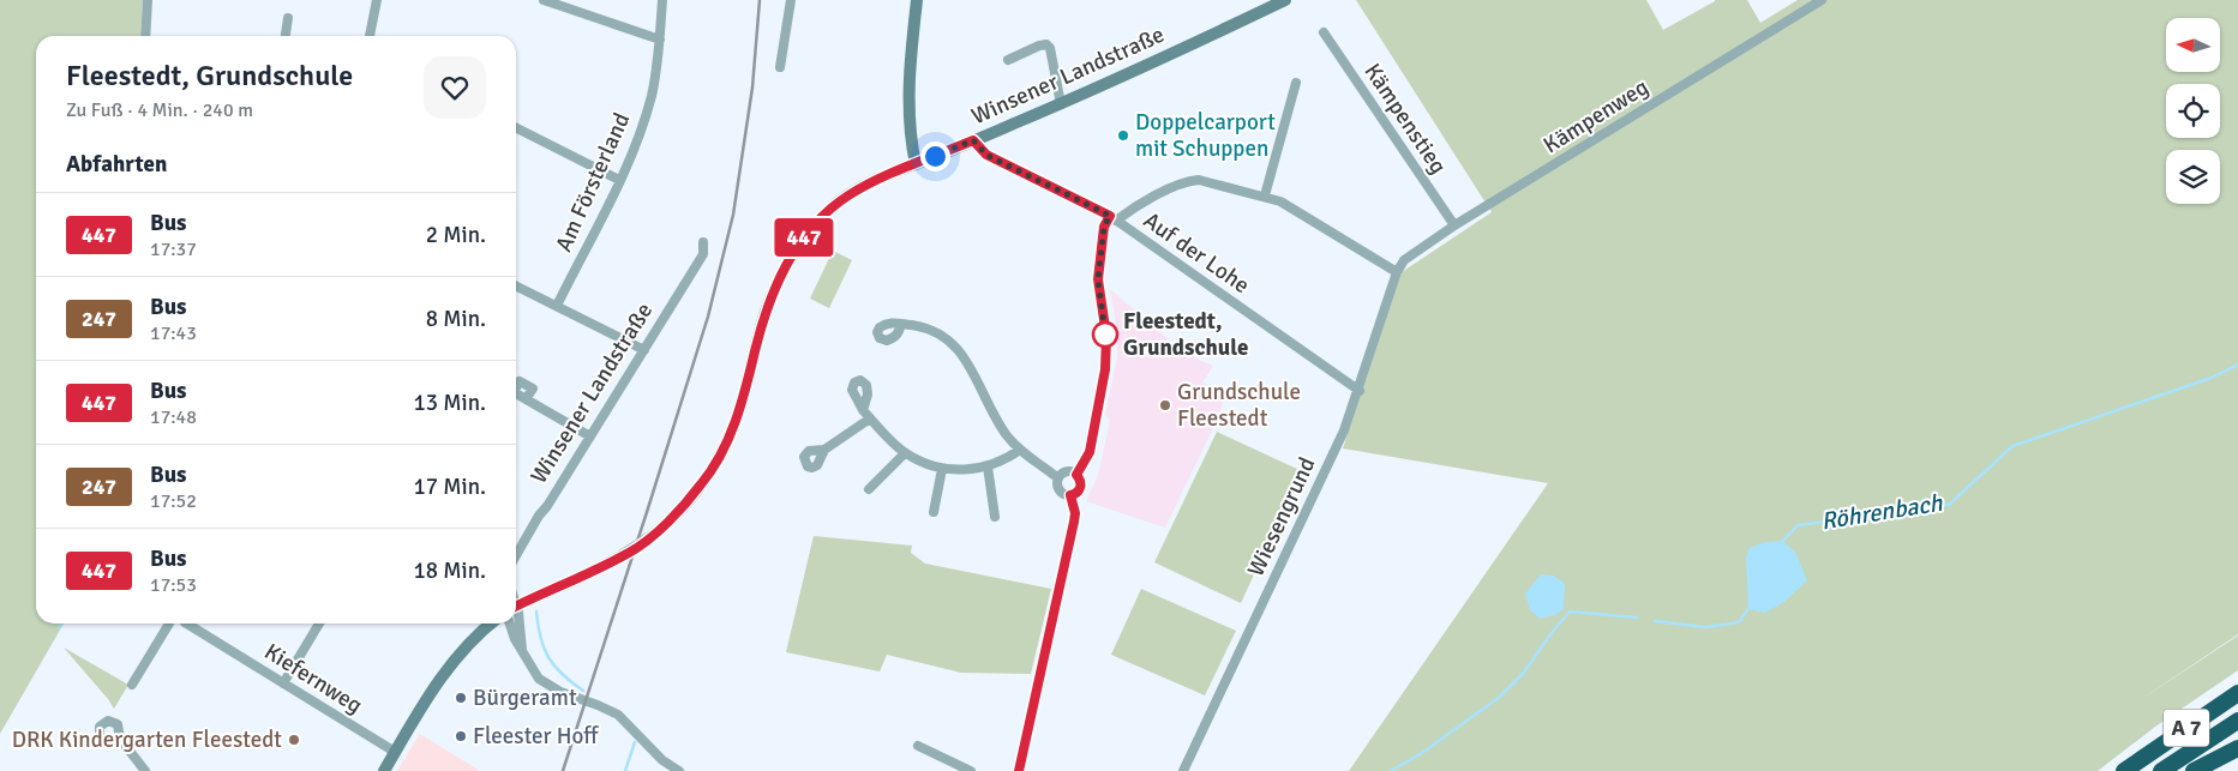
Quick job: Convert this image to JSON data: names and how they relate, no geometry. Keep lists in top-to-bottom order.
{
  "streets": {
    "highway": ["A 7"],
    "street": [
      "Winsener Landstraße",
      "Kämpenweg",
      "Kämpenstieg",
      "Am Försterland",
      "Auf der Lohe",
      "Wiesengrund",
      "Kiefernweg"
    ]
  },
  "crossings": [
    ["Winsener Landstraße", "Auf der Lohe"],
    ["Kämpenweg", "Kämpenstieg"],
    ["Kämpenweg", "Wiesengrund"],
    ["Auf der Lohe", "Wiesengrund"]
  ],
  "water": ["Röhrenbach"],
  "places": [
    "Doppelcarport mit Schuppen",
    "Fleestedt, Grundschule",
    "Grundschule Fleestedt",
    "Bürgeramt",
    "Fleester Hoff",
    "DRK Kindergarten Fleestedt"
  ],
  "lines": ["bus line 447"],
  "north": "left",
  "page": {
    "on_map": "447",
    "heading": [
      ["Fleestedt, Grundschule", "Zu Fuß · 4 Min. · 240 m"],
      "Abfahrten"
    ],
    "list": [
      {
        "mark": "447",
        "name": "Bus",
        "note": "17:37",
        "value": "2 Min."
      },
      {
        "mark": "247",
        "name": "Bus",
        "note": "17:43",
        "value": "8 Min."
      },
      {
        "mark": "447",
        "name": "Bus",
        "note": "17:48",
        "value": "13 Min."
      },
      {
        "mark": "247",
        "name": "Bus",
        "note": "17:52",
        "value": "17 Min."
      },
      {
        "mark": "447",
        "name": "Bus",
        "note": "17:53",
        "value": "18 Min."
      }
    ]
  }
}
